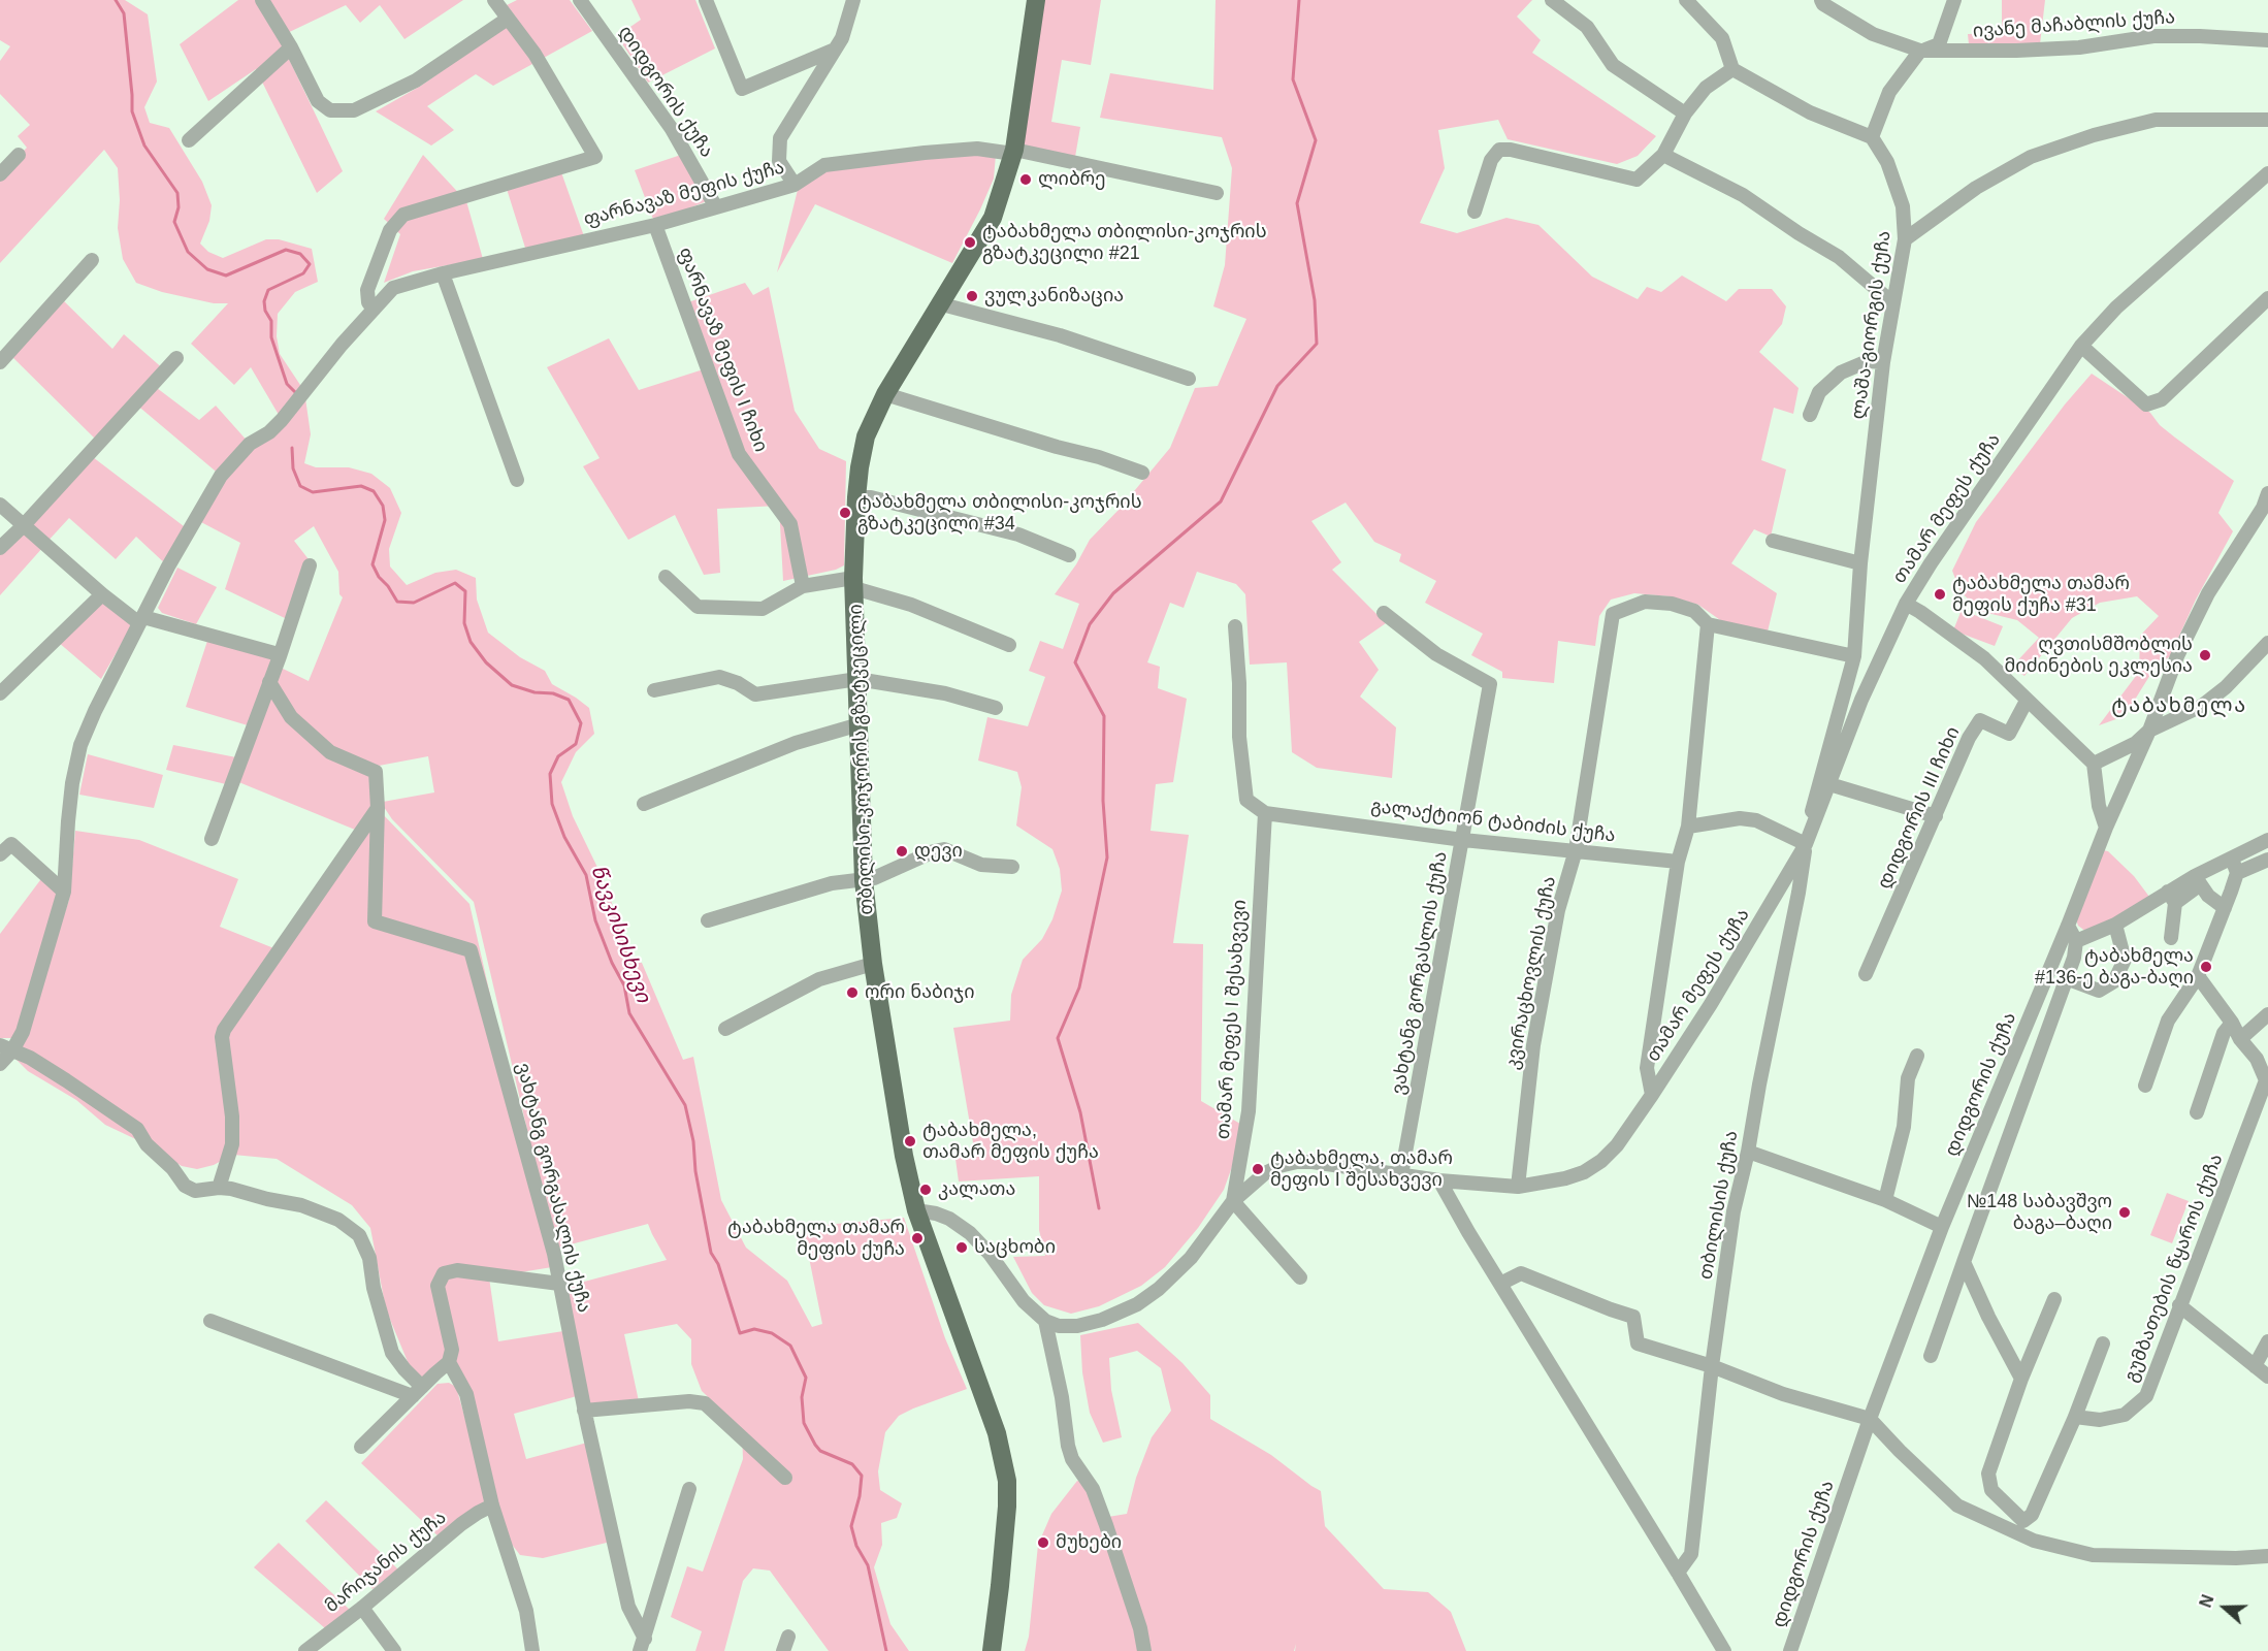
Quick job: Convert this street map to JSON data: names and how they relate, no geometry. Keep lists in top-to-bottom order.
{
  "streets": {
    "main road": ["თბილისი-კოჯორის გზატკეცილი"],
    "street": [
      "ივანე მაჩაბლის ქუჩა",
      "დიდგორის ქუჩა",
      "ფარნავაზ მეფის ქუჩა",
      "ლაშა-გიორგის ქუჩა",
      "ფარნავაზ მეფის I ჩიხი",
      "თამარ მეფეს ქუჩა",
      "დიდგორის III ჩიხი",
      "გალაქტიონ ტაბიძის ქუჩა",
      "ვახტანგ გორგასლის ქუჩა",
      "კვირაცხოვლის ქუჩა",
      "თამარ მეფეს I შესახვევი",
      "ვახტანგ გორგასალის ქუჩა",
      "თბილისის ქუჩა",
      "გუმბათების წყაროს ქუჩა",
      "მარიჯანის ქუჩა"
    ]
  },
  "crossings": [
    ["დიდგორის ქუჩა", "ფარნავაზ მეფის ქუჩა"],
    ["ფარნავაზ მეფის ქუჩა", "ფარნავაზ მეფის I ჩიხი"],
    ["ფარნავაზ მეფის ქუჩა", "თბილისი-კოჯორის გზატკეცილი"],
    ["ლაშა-გიორგის ქუჩა", "თამარ მეფეს ქუჩა"],
    ["ლაშა-გიორგის ქუჩა", "კვირაცხოვლის ქუჩა"],
    ["ლაშა-გიორგის ქუჩა", "თბილისის ქუჩა"],
    ["თამარ მეფეს ქუჩა", "ვახტანგ გორგასლის ქუჩა"],
    ["თამარ მეფეს ქუჩა", "კვირაცხოვლის ქუჩა"],
    ["თამარ მეფეს ქუჩა", "თამარ მეფეს I შესახვევი"],
    ["თამარ მეფეს ქუჩა", "თბილისის ქუჩა"],
    ["გალაქტიონ ტაბიძის ქუჩა", "ვახტანგ გორგასლის ქუჩა"],
    ["გალაქტიონ ტაბიძის ქუჩა", "კვირაცხოვლის ქუჩა"],
    ["გალაქტიონ ტაბიძის ქუჩა", "თამარ მეფეს I შესახვევი"]
  ],
  "districts": ["ტაბახმელა"],
  "water": ["წავკისისხევი"],
  "places": [
    "ლიბრე",
    "ტაბახმელა თბილისი-კოჯრის გზატკეცილი #21",
    "ვულკანიზაცია",
    "ტაბახმელა თბილისი-კოჯრის გზატკეცილი #34",
    "ტაბახმელა თამარ მეფის ქუჩა #31",
    "ღვთისმშობლის მიძინების ეკლესია",
    "დევი",
    "ტაბახმელა #136-ე ბაგა-ბაღი",
    "ორი ნაბიჯი",
    "ტაბახმელა, თამარ მეფის ქუჩა",
    "ტაბახმელა, თამარ მეფის I შესახვევი",
    "კალათა",
    "№148 საბავშვო ბაგა–ბაღი",
    "ტაბახმელა თამარ მეფის ქუჩა",
    "საცხობი",
    "მუხები"
  ],
  "north": "left"
}
